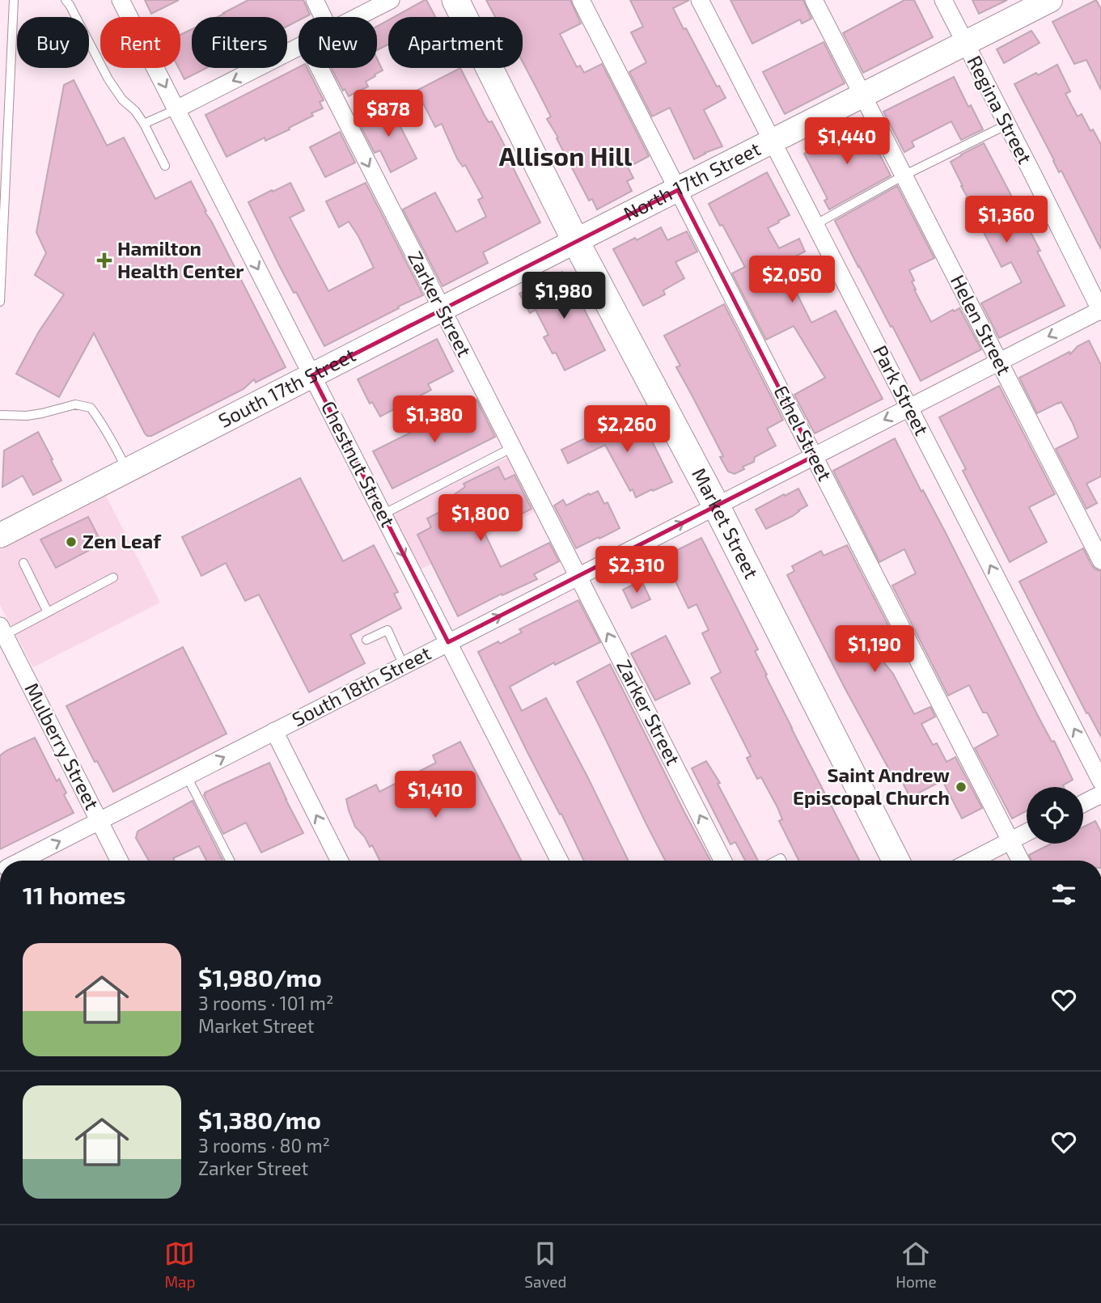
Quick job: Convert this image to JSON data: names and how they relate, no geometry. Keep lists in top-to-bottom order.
{
  "streets": {
    "main road": ["North 17th Street", "South 17th Street", "Market Street"],
    "street": [
      "Regina Street",
      "Zarker Street",
      "Helen Street",
      "Park Street",
      "Ethel Street",
      "Chestnut Street",
      "South 18th Street",
      "Mulberry Street"
    ]
  },
  "crossings": [
    ["Regina Street", "North 17th Street"],
    ["Regina Street", "South 18th Street"],
    ["North 17th Street", "Helen Street"],
    ["North 17th Street", "South 17th Street"],
    ["North 17th Street", "Park Street"],
    ["North 17th Street", "Ethel Street"],
    ["North 17th Street", "Market Street"],
    ["Zarker Street", "South 17th Street"],
    ["Zarker Street", "South 18th Street"],
    ["Helen Street", "South 18th Street"],
    ["South 17th Street", "Chestnut Street"],
    ["South 17th Street", "Market Street"],
    ["Park Street", "South 18th Street"],
    ["Ethel Street", "South 18th Street"],
    ["Chestnut Street", "South 18th Street"],
    ["Market Street", "South 18th Street"],
    ["South 18th Street", "Mulberry Street"]
  ],
  "one_way": ["Park Street", "Chestnut Street"],
  "districts": ["Allison Hill"],
  "places": {
    "health": ["Hamilton Health Center"],
    "other": ["Zen Leaf", "Saint Andrew Episcopal Church"]
  },
  "page": {
    "chip": [
      "Buy",
      "Rent",
      "Filters",
      "New",
      "Apartment"
    ],
    "price": [
      "$878",
      "$1,440",
      "$1,360",
      "$2,050",
      "$1,980",
      "$1,380",
      "$2,260",
      "$1,800",
      "$2,310",
      "$1,190",
      "$1,410"
    ],
    "heading": "11 homes",
    "list": [
      {
        "name": "$1,980/mo",
        "note": "3 rooms · 101 m² · Market Street"
      },
      {
        "name": "$1,380/mo",
        "note": "3 rooms · 80 m² · Zarker Street"
      }
    ],
    "tabs": ["Map", "Saved", "Home"]
  }
}
